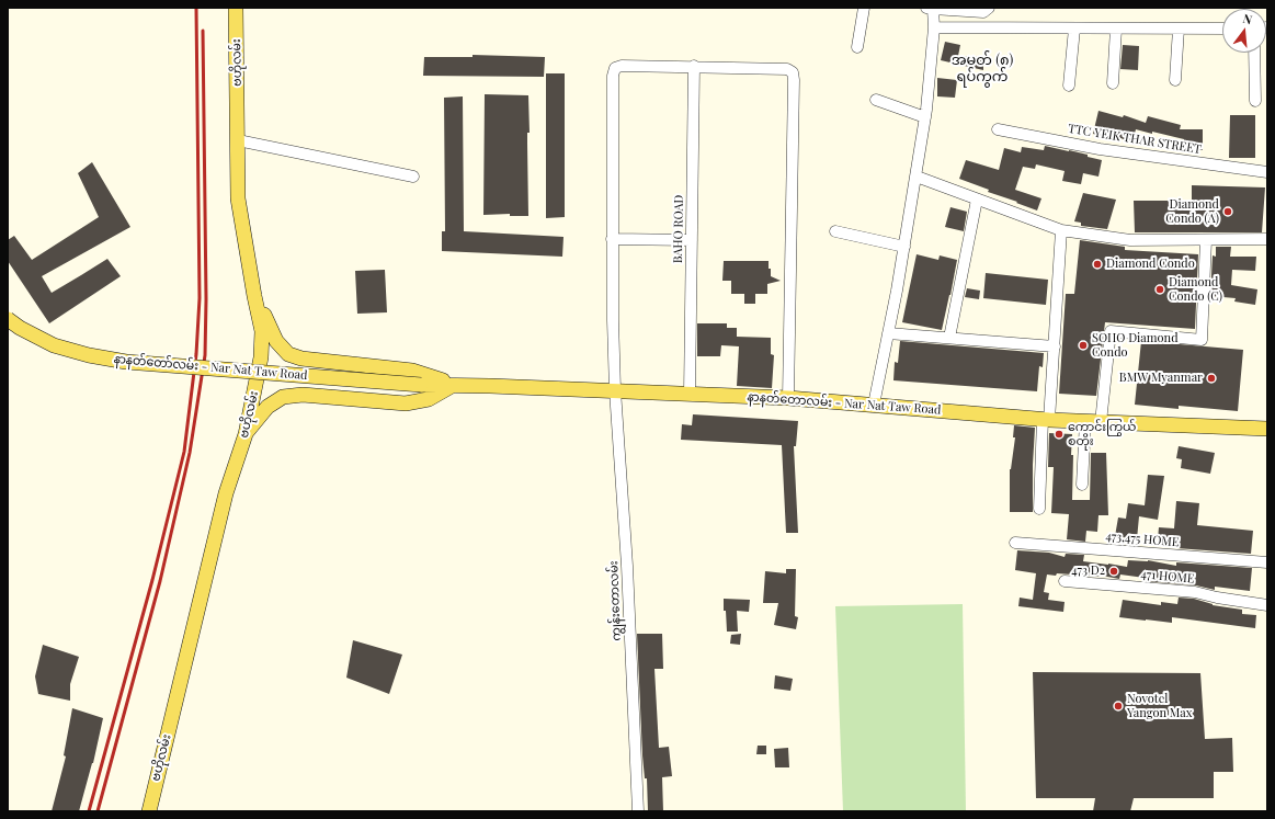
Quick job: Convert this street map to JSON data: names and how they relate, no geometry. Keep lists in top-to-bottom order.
{
  "streets": {
    "main road": ["ဗဟိုလမ်း", "နာနတ်တော်လမ်း - Nar Nat Taw Road", "နာနတ်တောလမ်း - Nar Nat Taw Road"],
    "street": [
      "TTC YEIK THAR STREET",
      "BAHO ROAD",
      "473,475 HOME",
      "471 HOME",
      "ကျွန်းတောလမ်း"
    ]
  },
  "crossings": [
    ["BAHO ROAD", "နာနတ်တောလမ်း - Nar Nat Taw Road"],
    ["BAHO ROAD", "ကျွန်းတောလမ်း"],
    ["နာနတ်တော်လမ်း - Nar Nat Taw Road", "နာနတ်တောလမ်း - Nar Nat Taw Road"],
    ["နာနတ်တောလမ်း - Nar Nat Taw Road", "ကျွန်းတောလမ်း"]
  ],
  "districts": ["အမှတ် (၈) ရပ်ကွက်"],
  "places": [
    "Diamond Condo (A)",
    "Diamond Condo",
    "Diamond Condo (C)",
    "SOHO Diamond Condo",
    "BMW Myanmar",
    "ကောင်းကြွယ် စတိုး",
    "473 D2",
    "Novotel Yangon Max"
  ],
  "north": "top"
}
